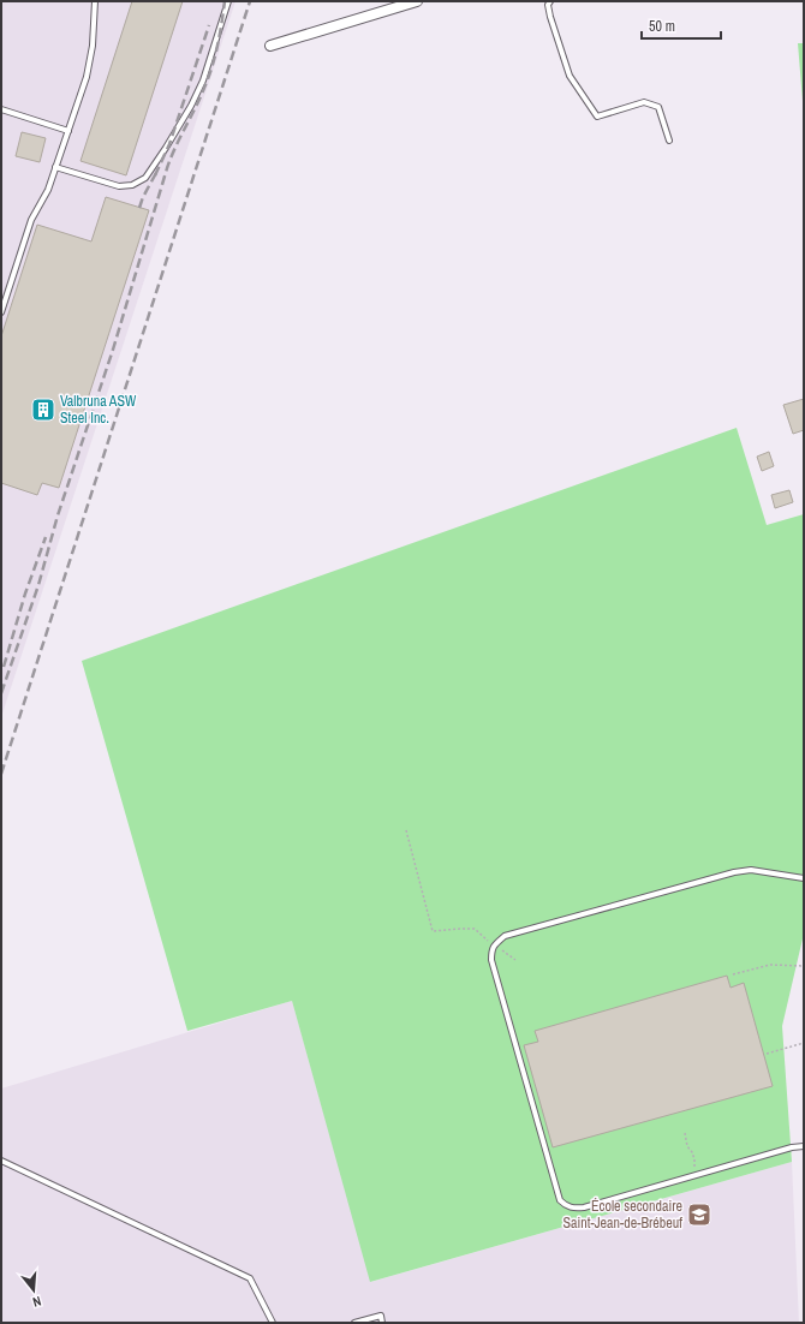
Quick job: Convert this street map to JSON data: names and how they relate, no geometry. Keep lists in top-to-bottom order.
{
  "places": {
    "building": ["Valbruna ASW Steel Inc."],
    "school or university": ["École secondaire Saint-Jean-de-Brébeuf"]
  },
  "scale_bar": "50 m",
  "north": "bottom"
}
